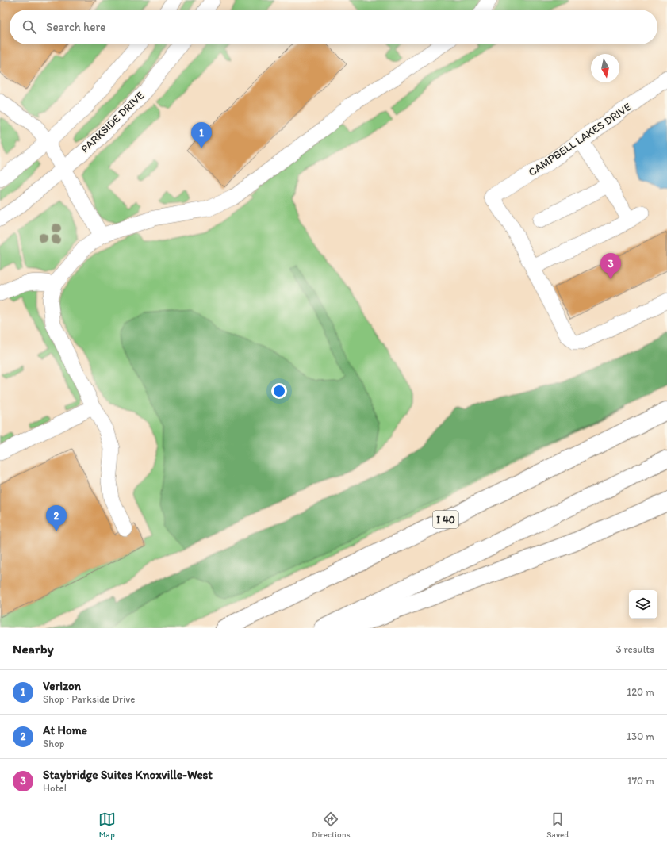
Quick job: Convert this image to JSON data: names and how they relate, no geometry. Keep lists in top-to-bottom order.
{
  "streets": {
    "highway": ["I 40"],
    "street": ["PARKSIDE DRIVE", "CAMPBELL LAKES DRIVE"]
  },
  "north": "bottom",
  "page": {
    "search": "Search here",
    "pins": ["1", "3", "2"],
    "heading": ["Nearby", "3 results"],
    "list": [
      {
        "mark": "1",
        "name": "Verizon",
        "note": "Shop · Parkside Drive",
        "value": "120 m"
      },
      {
        "mark": "2",
        "name": "At Home",
        "note": "Shop",
        "value": "130 m"
      },
      {
        "mark": "3",
        "name": "Staybridge Suites Knoxville-West",
        "note": "Hotel",
        "value": "170 m"
      }
    ],
    "nav": ["Map", "Directions", "Saved"]
  }
}
